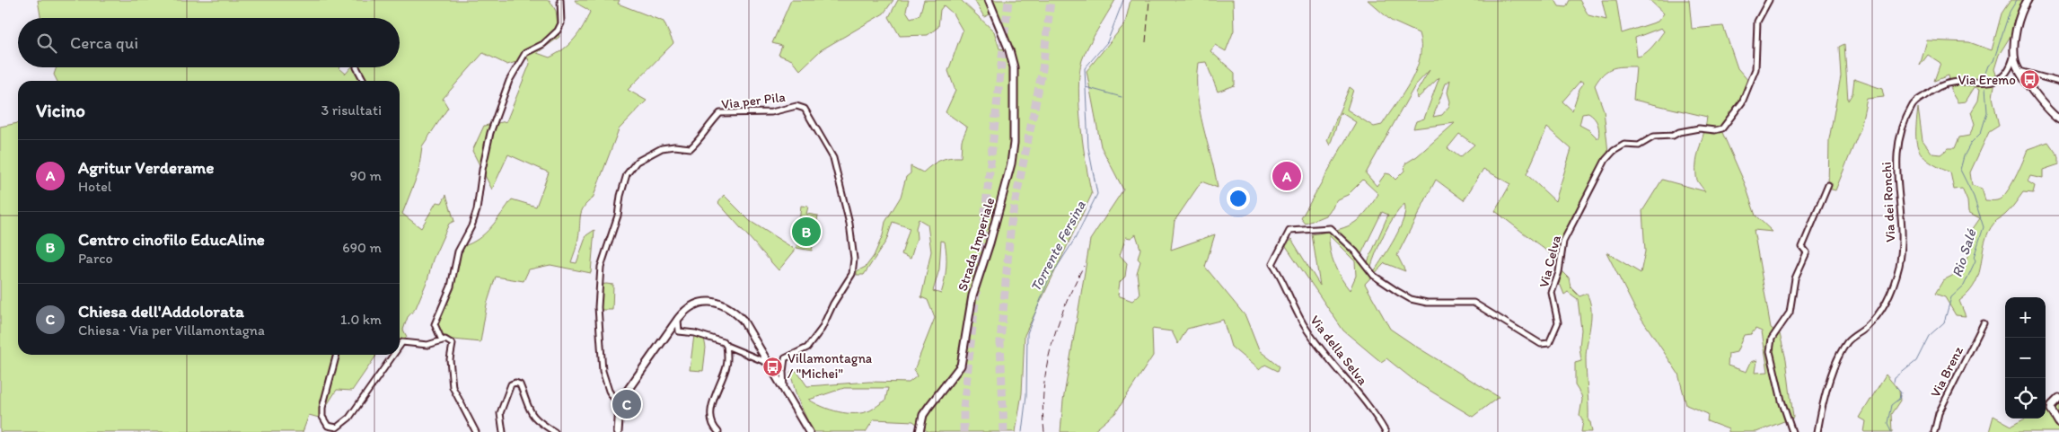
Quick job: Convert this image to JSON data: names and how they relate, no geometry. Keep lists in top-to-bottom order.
{
  "streets": {
    "street": [
      "Via per Pila",
      "Via dei Ronchi",
      "Strada Imperiale",
      "Via Celva",
      "Via della Selva",
      "Via Brenz"
    ]
  },
  "crossings": [
    ["Via Celva", "Via della Selva"]
  ],
  "water": ["Torrente Fersina", "Rio Salé"],
  "places": {
    "bus stop": ["Via Eremo", "Villamontagna / \"Michei\""]
  },
  "page": {
    "search": "Cerca qui",
    "heading": ["Vicino", "3 risultati"],
    "list": [
      {
        "mark": "A",
        "name": "Agritur Verderame",
        "note": "Hotel",
        "value": "90 m"
      },
      {
        "mark": "B",
        "name": "Centro cinofilo EducAline",
        "note": "Parco",
        "value": "690 m"
      },
      {
        "mark": "C",
        "name": "Chiesa dell'Addolorata",
        "note": "Chiesa · Via per Villamontagna",
        "value": "1.0 km"
      }
    ],
    "pins": ["A", "B", "C"],
    "map_buttons": ["+", "−"]
  }
}
